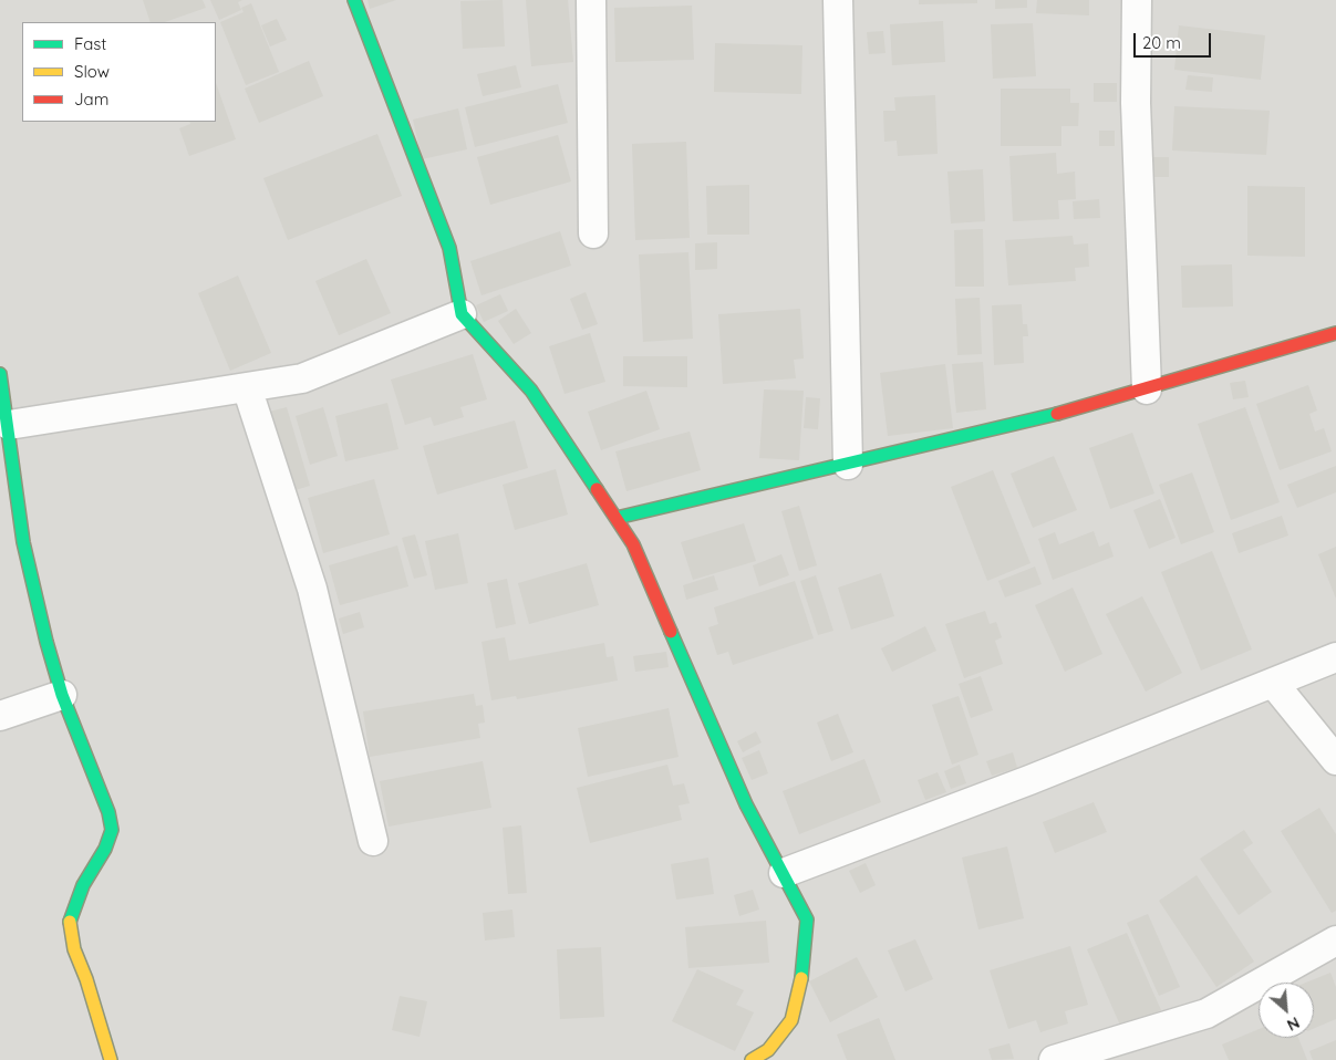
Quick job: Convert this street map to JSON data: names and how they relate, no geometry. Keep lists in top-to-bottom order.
{
  "legend": ["Fast", "Slow", "Jam"],
  "scale_bar": "20 m",
  "north": "bottom right"
}
